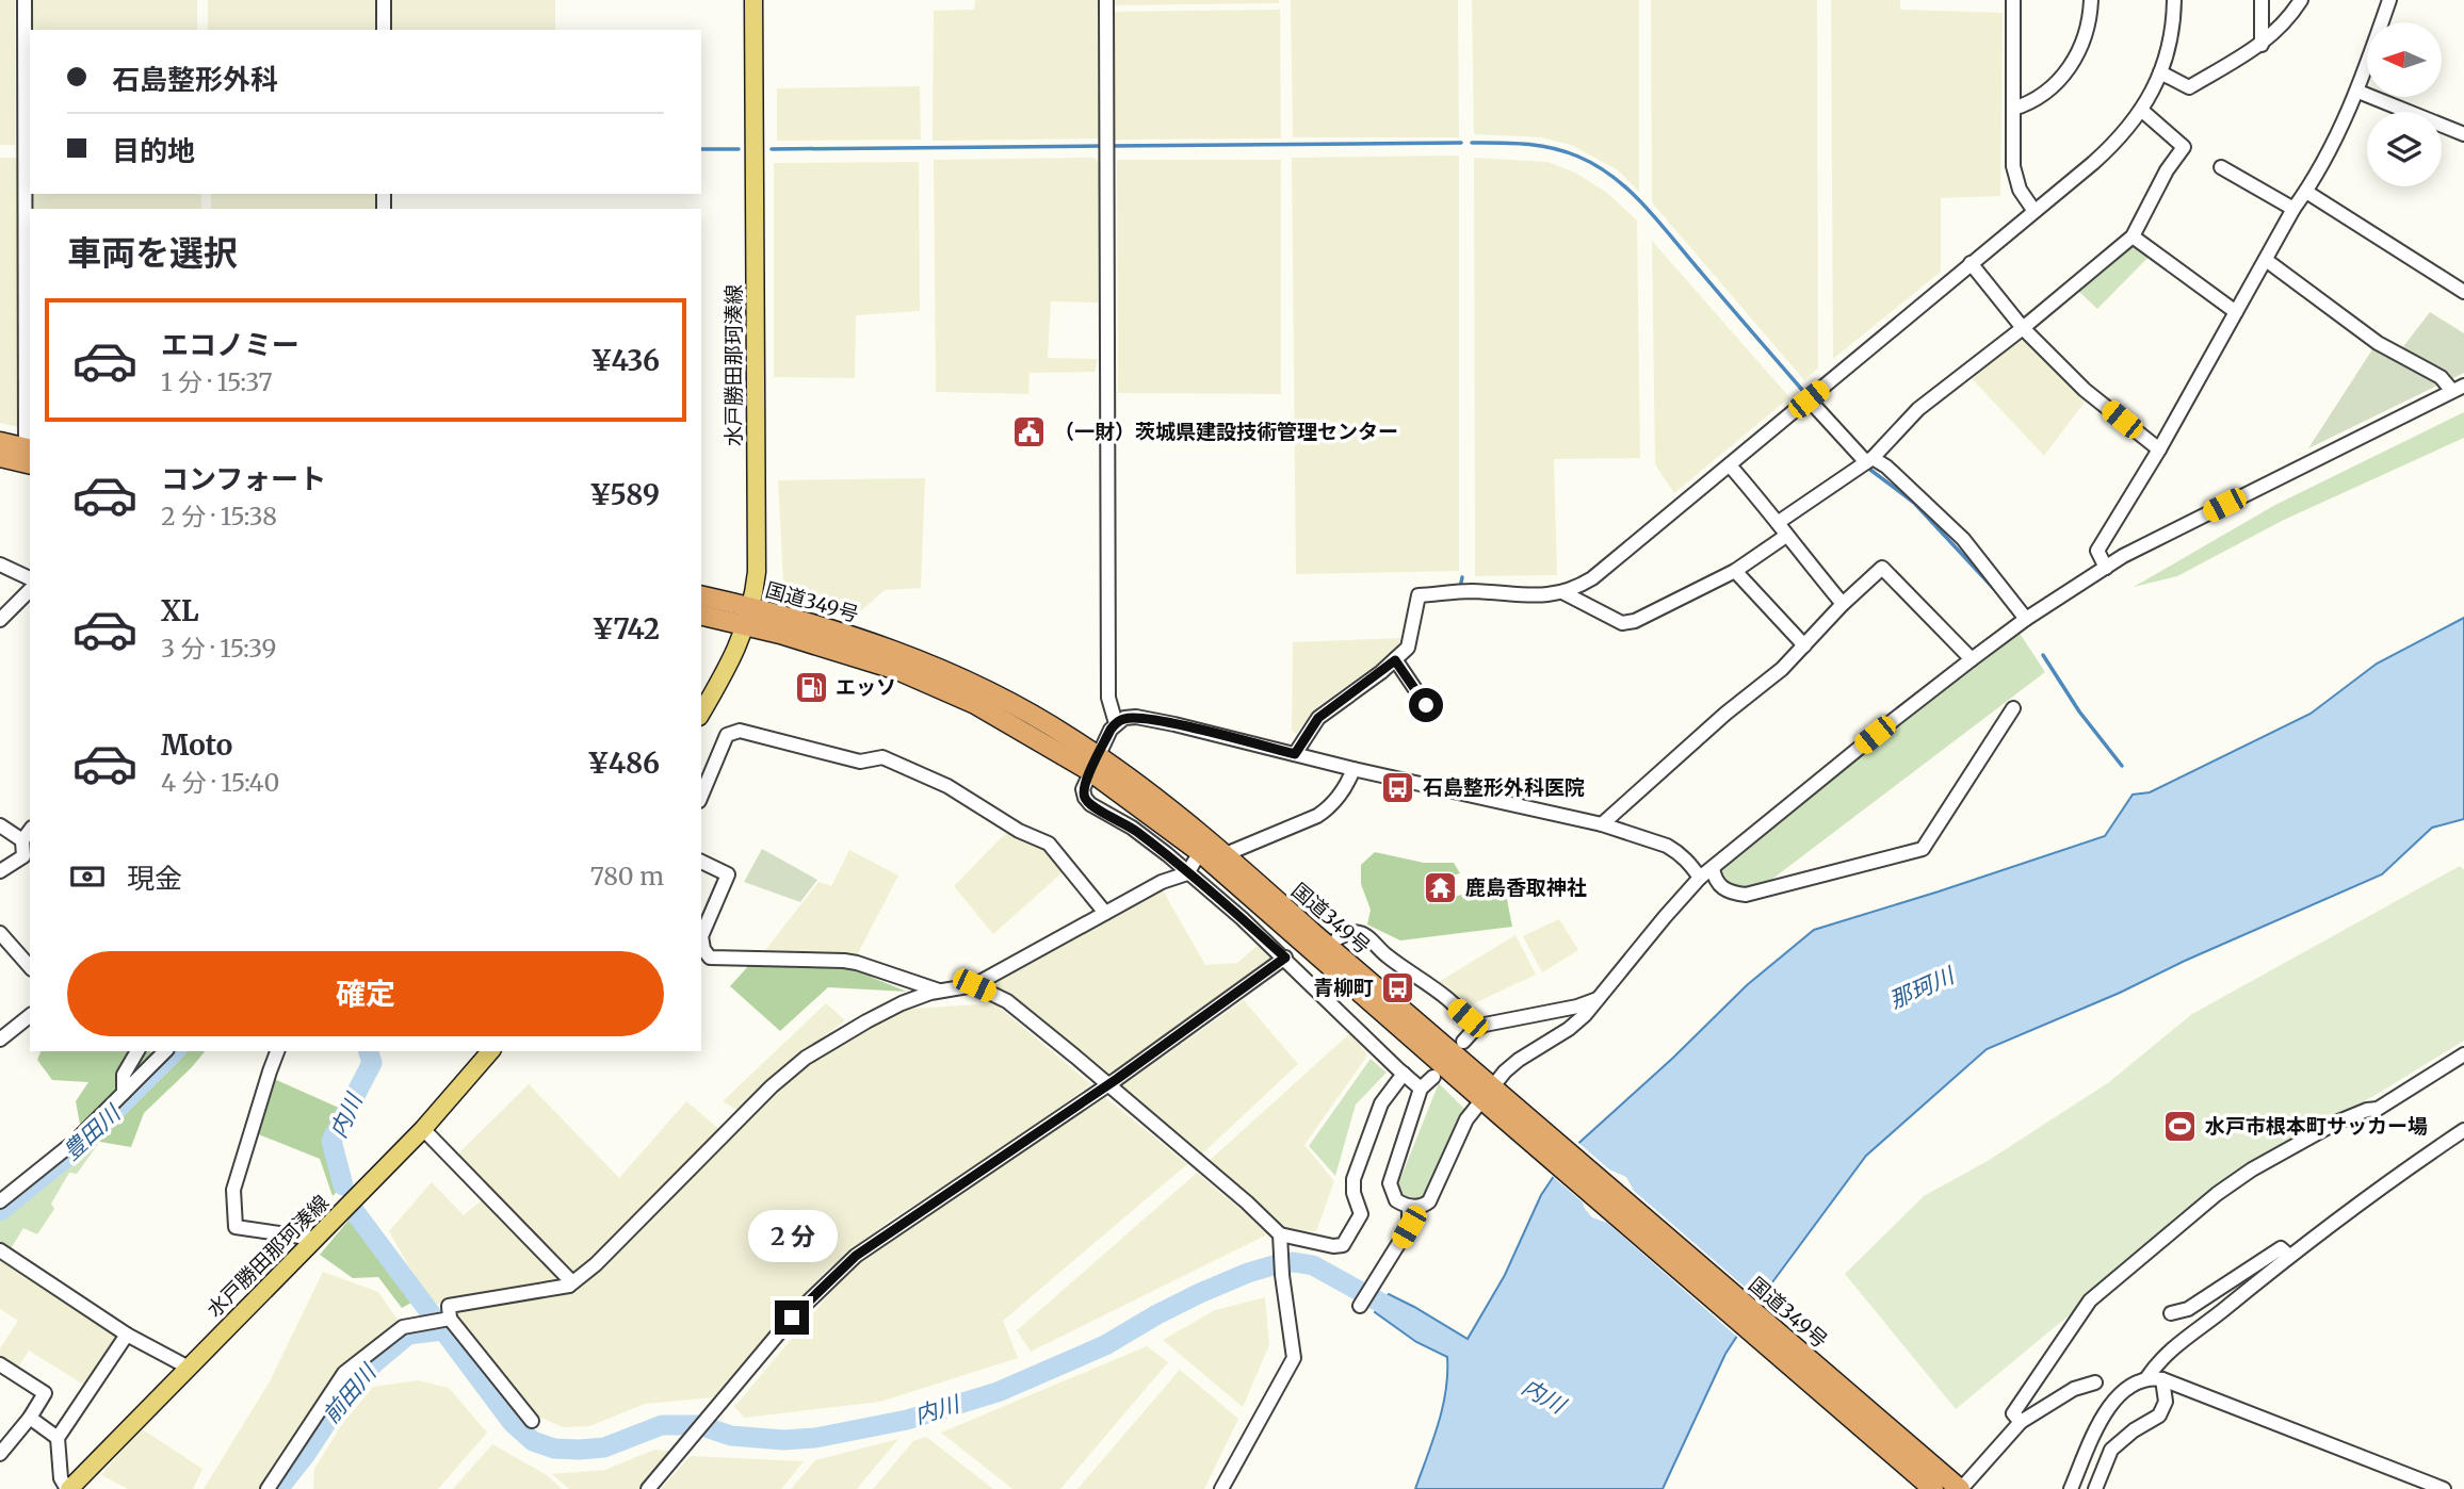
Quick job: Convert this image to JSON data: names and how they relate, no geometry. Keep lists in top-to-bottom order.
{
  "streets": {
    "highway": ["国道349号"],
    "main road": ["水戸勝田那珂湊線"]
  },
  "crossings": [
    ["水戸勝田那珂湊線", "国道349号"]
  ],
  "water": [
    "那珂川",
    "内川",
    "豊田川",
    "前田川"
  ],
  "places": {
    "public building": ["（一財）茨城県建設技術管理センター"],
    "fuel station": ["エッソ"],
    "bus stop": ["石島整形外科医院", "青柳町"],
    "temple": ["鹿島香取神社"],
    "sports": ["水戸市根本町サッカー場"]
  },
  "north": "left",
  "page": {
    "banner": ["石島整形外科", "目的地"],
    "heading": "車両を選択",
    "list": [
      {
        "name": "エコノミー",
        "note": "1 分 · 15:37",
        "value": "¥436"
      },
      {
        "name": "コンフォート",
        "note": "2 分 · 15:38",
        "value": "¥589"
      },
      {
        "name": "XL",
        "note": "3 分 · 15:39",
        "value": "¥742"
      },
      {
        "name": "Moto",
        "note": "4 分 · 15:40",
        "value": "¥486"
      }
    ],
    "pay": ["現金", "780 m"],
    "buttons": "確定",
    "bubble": "2 分"
  }
}
